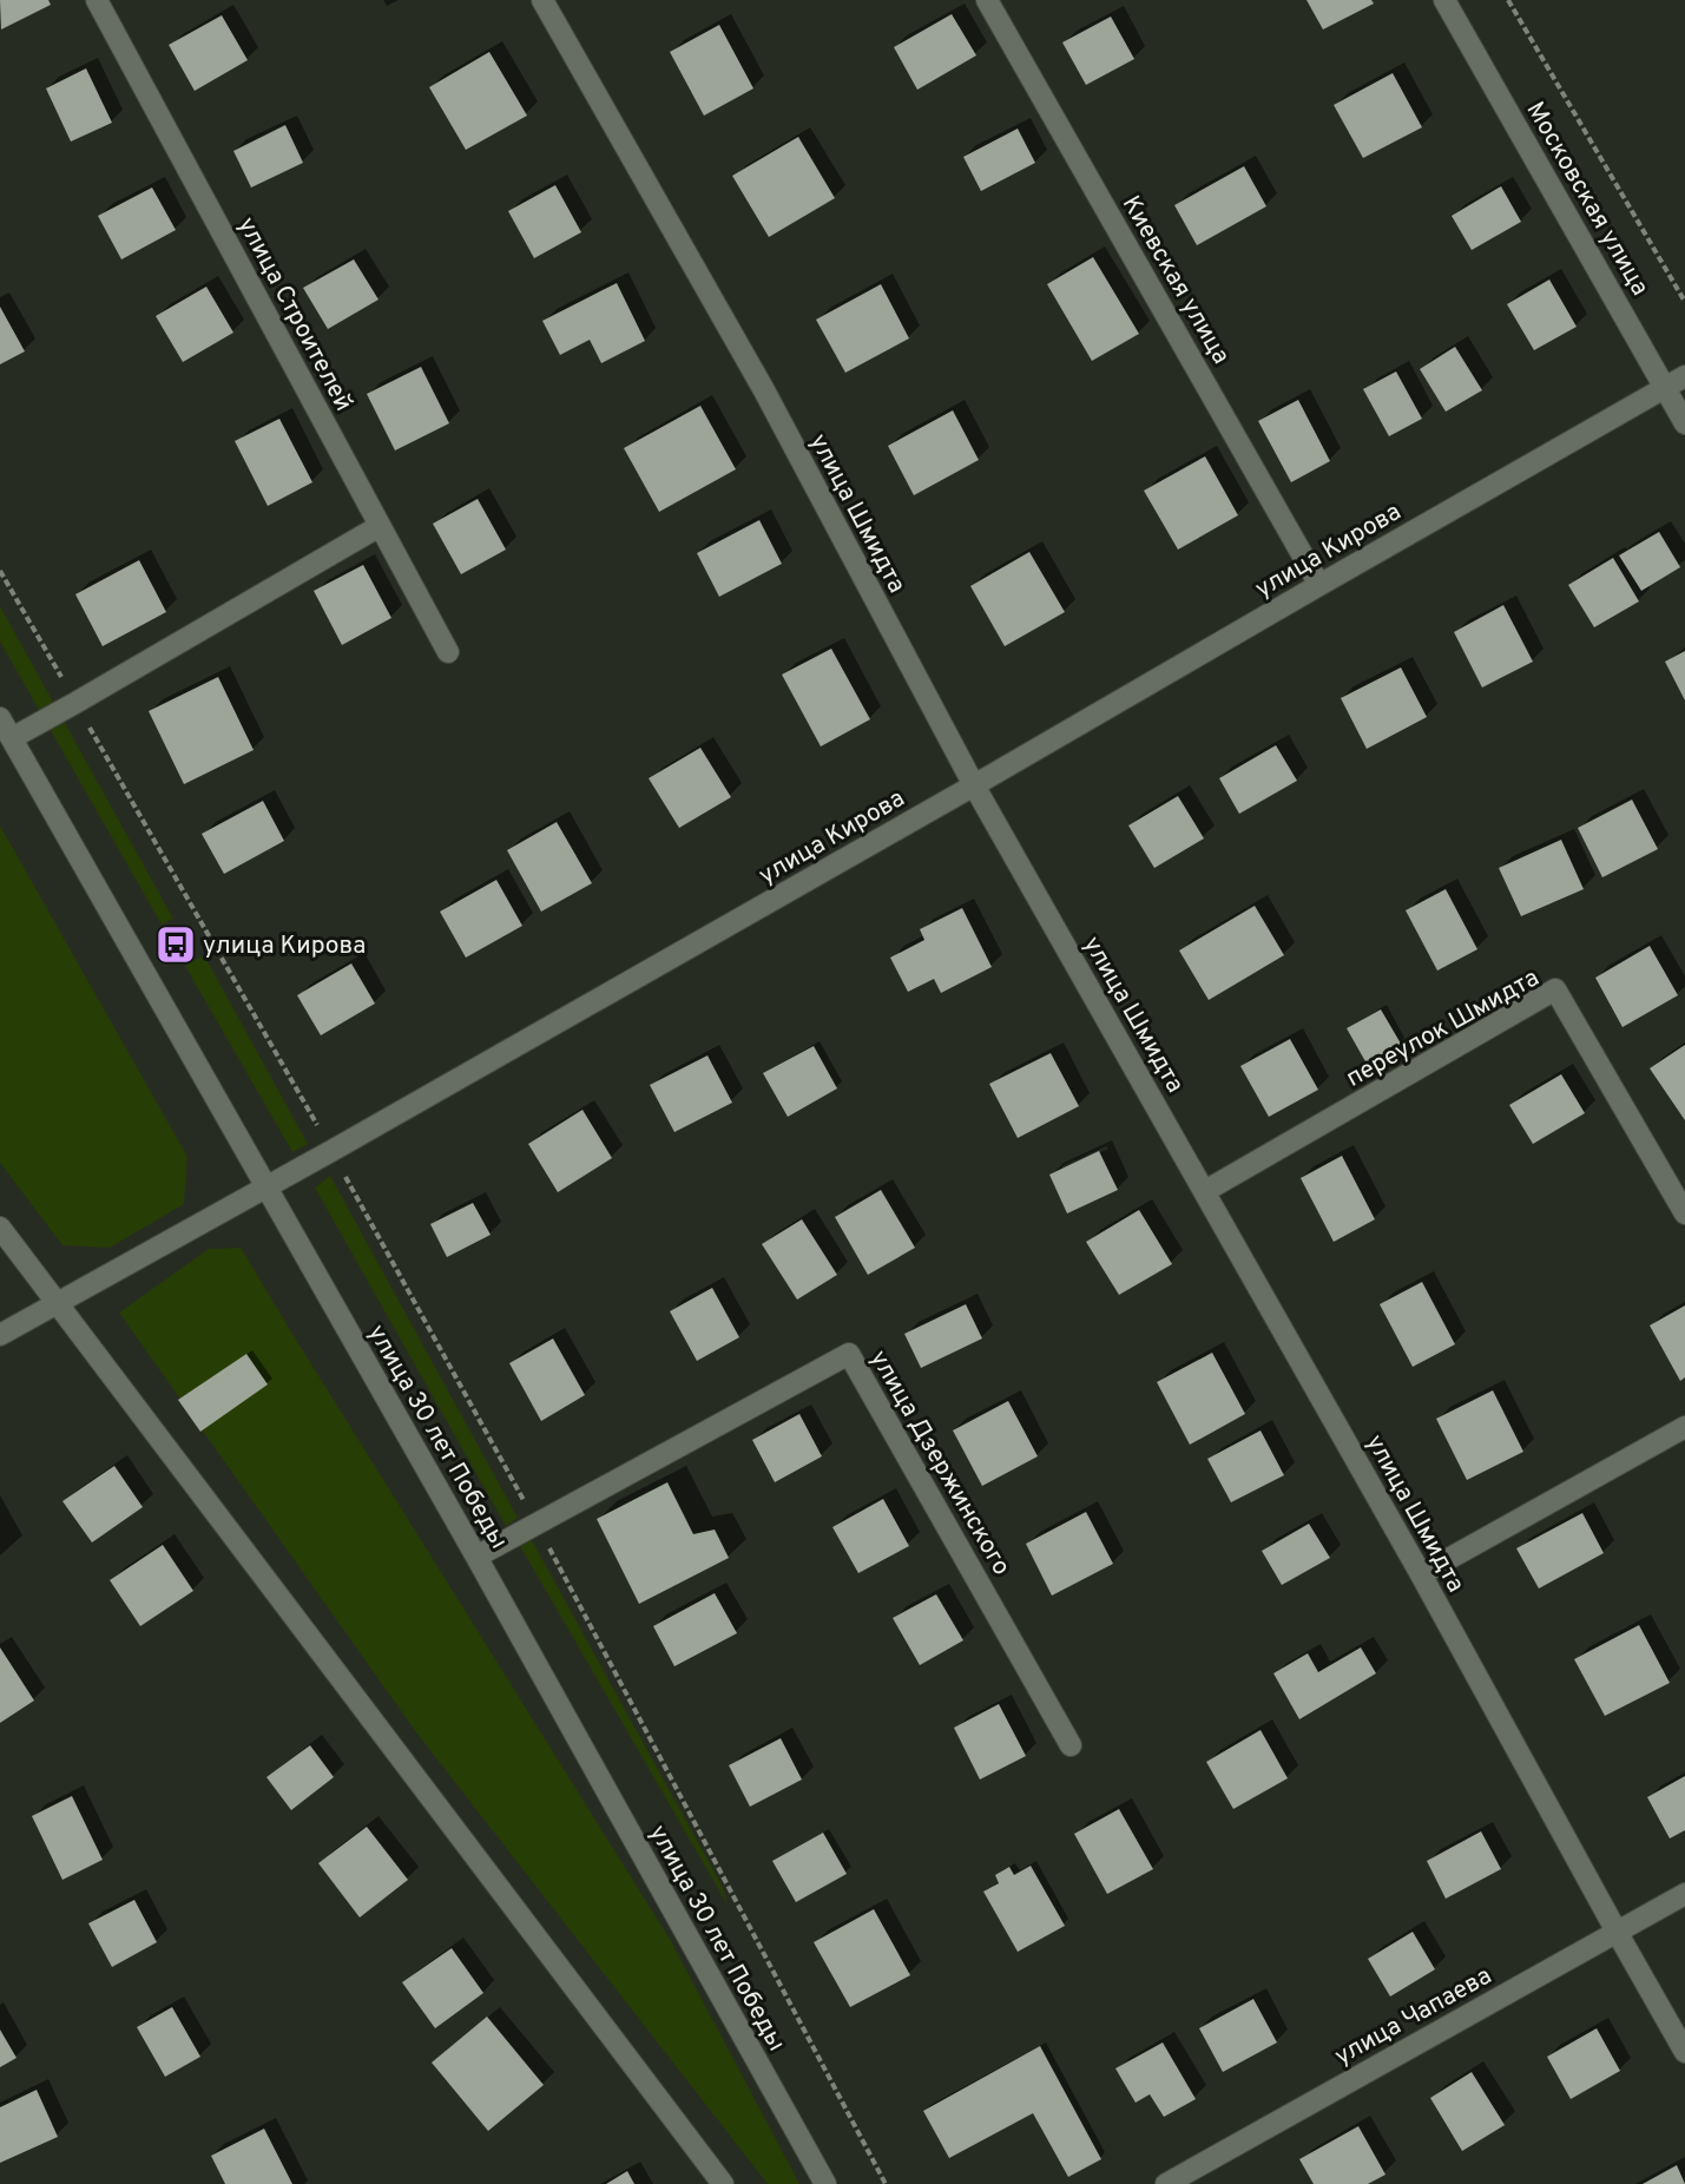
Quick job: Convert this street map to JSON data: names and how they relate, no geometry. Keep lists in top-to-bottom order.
{
  "streets": {
    "street": [
      "Московская улица",
      "Киевская улица",
      "улица Строителей",
      "улица Шмидта",
      "улица Кирова",
      "переулок Шмидта",
      "улица 30 лет Победы",
      "улица Дзержинского",
      "улица Чапаева"
    ]
  },
  "crossings": [
    ["Московская улица", "улица Кирова"],
    ["Киевская улица", "улица Кирова"],
    ["улица Шмидта", "улица Кирова"],
    ["улица Шмидта", "переулок Шмидта"],
    ["улица Шмидта", "улица Чапаева"],
    ["улица Кирова", "улица 30 лет Победы"],
    ["улица 30 лет Победы", "улица Дзержинского"]
  ],
  "places": {
    "bus stop": ["улица Кирова"]
  }
}
